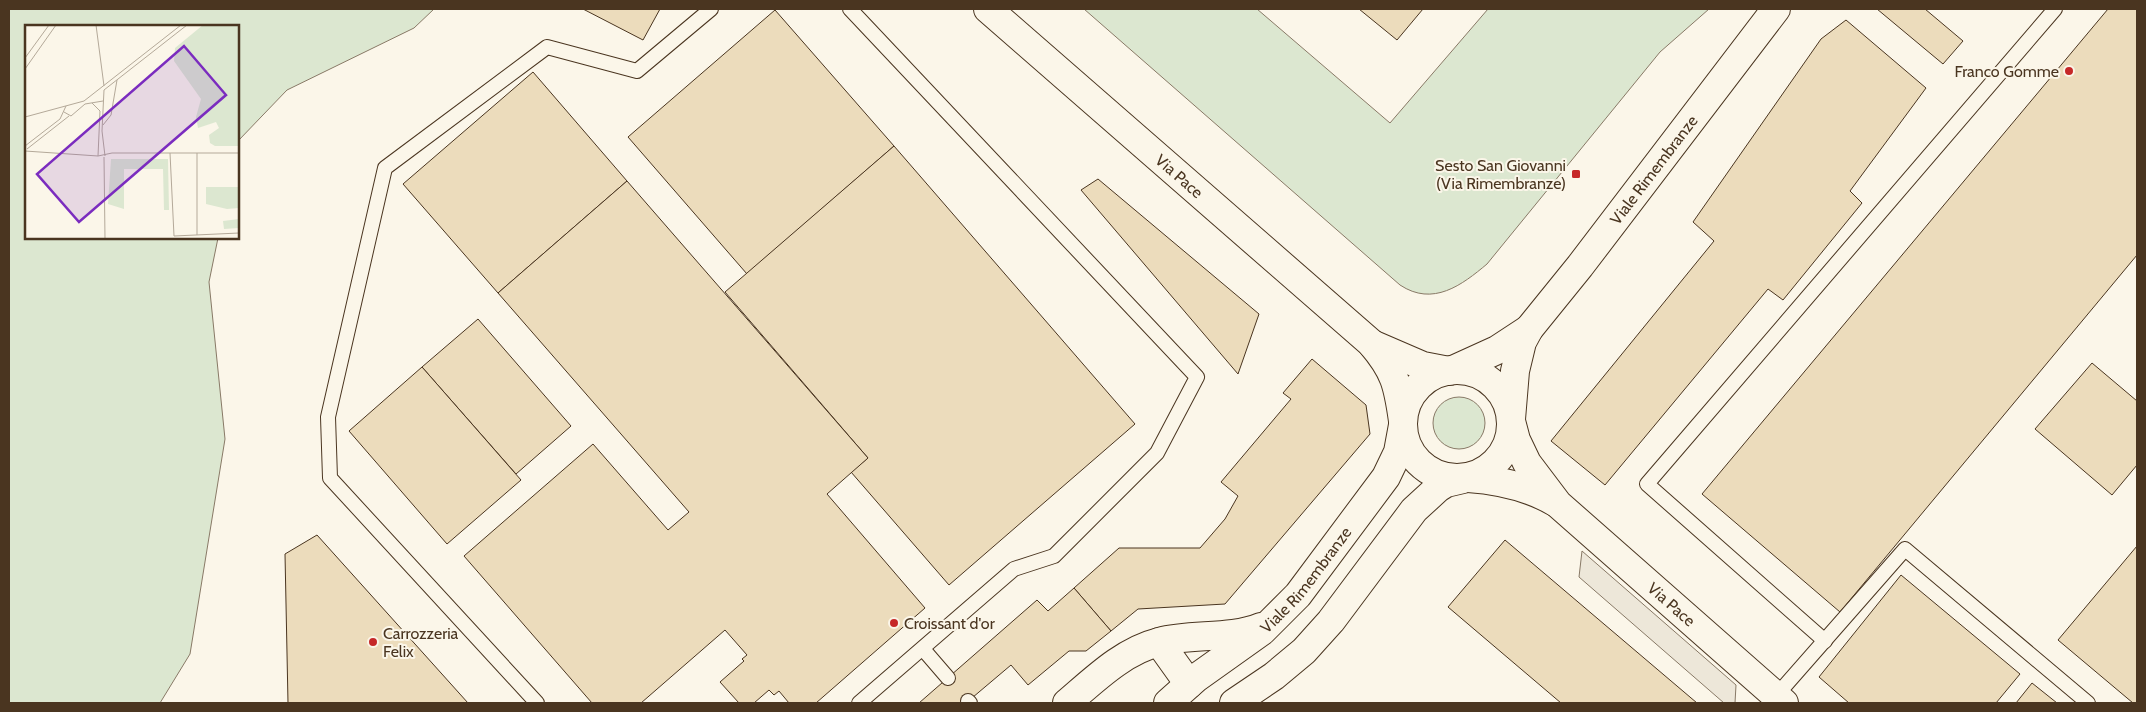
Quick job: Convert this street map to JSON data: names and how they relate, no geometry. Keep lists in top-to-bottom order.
{
  "streets": {
    "street": ["Viale Rimembranze", "Via Pace"]
  },
  "crossings": [
    ["Viale Rimembranze", "Via Pace"]
  ],
  "places": {
    "other": ["Franco Gomme", "Croissant d'or", "Carrozzeria Felix"],
    "transit": ["Sesto San Giovanni (Via Rimembranze)"]
  }
}
